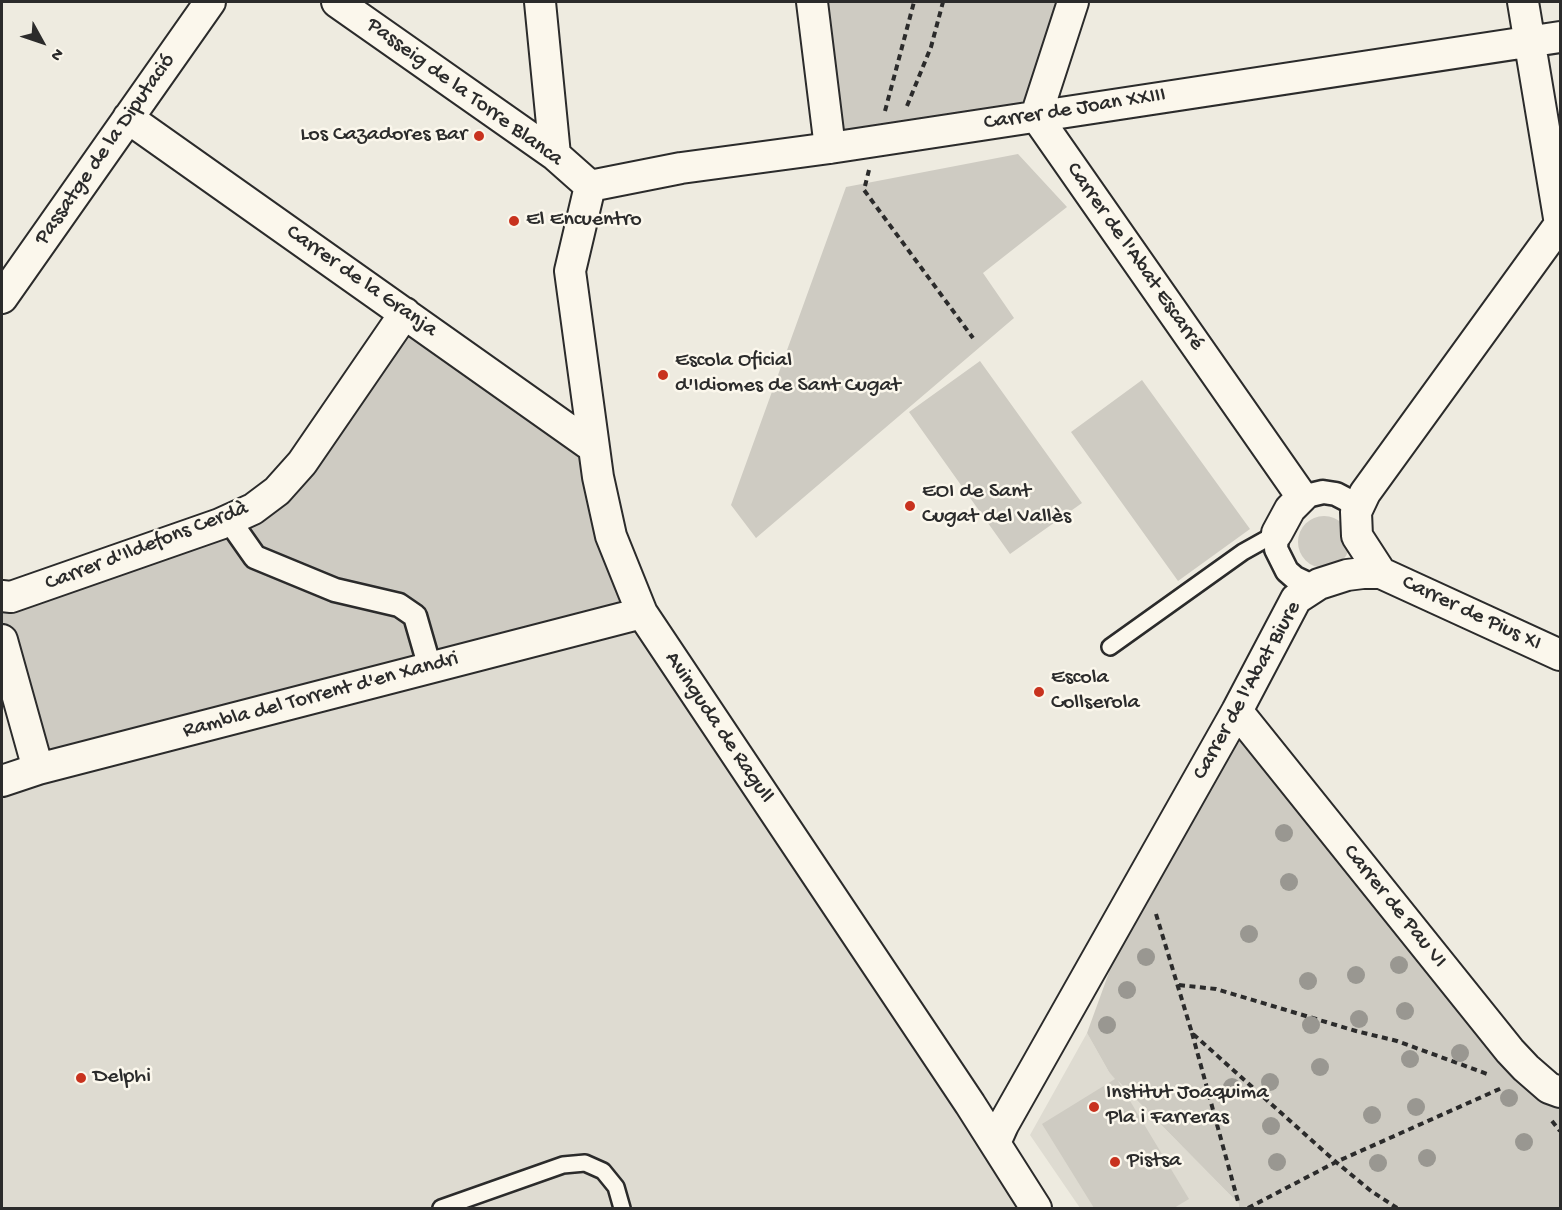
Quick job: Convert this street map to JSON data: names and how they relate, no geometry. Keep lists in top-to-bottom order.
{
  "streets": {
    "street": [
      "Passeig de la Torre Blanca",
      "Carrer de Joan XXIII",
      "Passatge de la Diputació",
      "Carrer de l'Abat Escarré",
      "Carrer de la Granja",
      "Carrer d'Ildefons Cerdà",
      "Carrer de Pius XI",
      "Carrer de l'Abat Biure",
      "Rambla del Torrent d'en Xandri",
      "Avinguda de Ragull",
      "Carrer de Pau VI"
    ]
  },
  "crossings": [
    ["Passeig de la Torre Blanca", "Carrer de Joan XXIII"],
    ["Passeig de la Torre Blanca", "Avinguda de Ragull"],
    ["Carrer de Joan XXIII", "Carrer de l'Abat Escarré"],
    ["Carrer de Joan XXIII", "Avinguda de Ragull"],
    ["Passatge de la Diputació", "Carrer de la Granja"],
    ["Carrer de la Granja", "Carrer d'Ildefons Cerdà"],
    ["Carrer de la Granja", "Avinguda de Ragull"],
    ["Carrer de Pius XI", "Carrer de l'Abat Biure"],
    ["Carrer de l'Abat Biure", "Avinguda de Ragull"],
    ["Carrer de l'Abat Biure", "Carrer de Pau VI"],
    ["Rambla del Torrent d'en Xandri", "Avinguda de Ragull"]
  ],
  "places": [
    "Los Cazadores Bar",
    "El Encuentro",
    "Escola Oficial d'Idiomes de Sant Cugat",
    "EOI de Sant Cugat del Vallès",
    "Escola Collserola",
    "Delphi",
    "Institut Joaquima Pla i Farreras",
    "Pistsa"
  ],
  "north": "bottom right"
}
